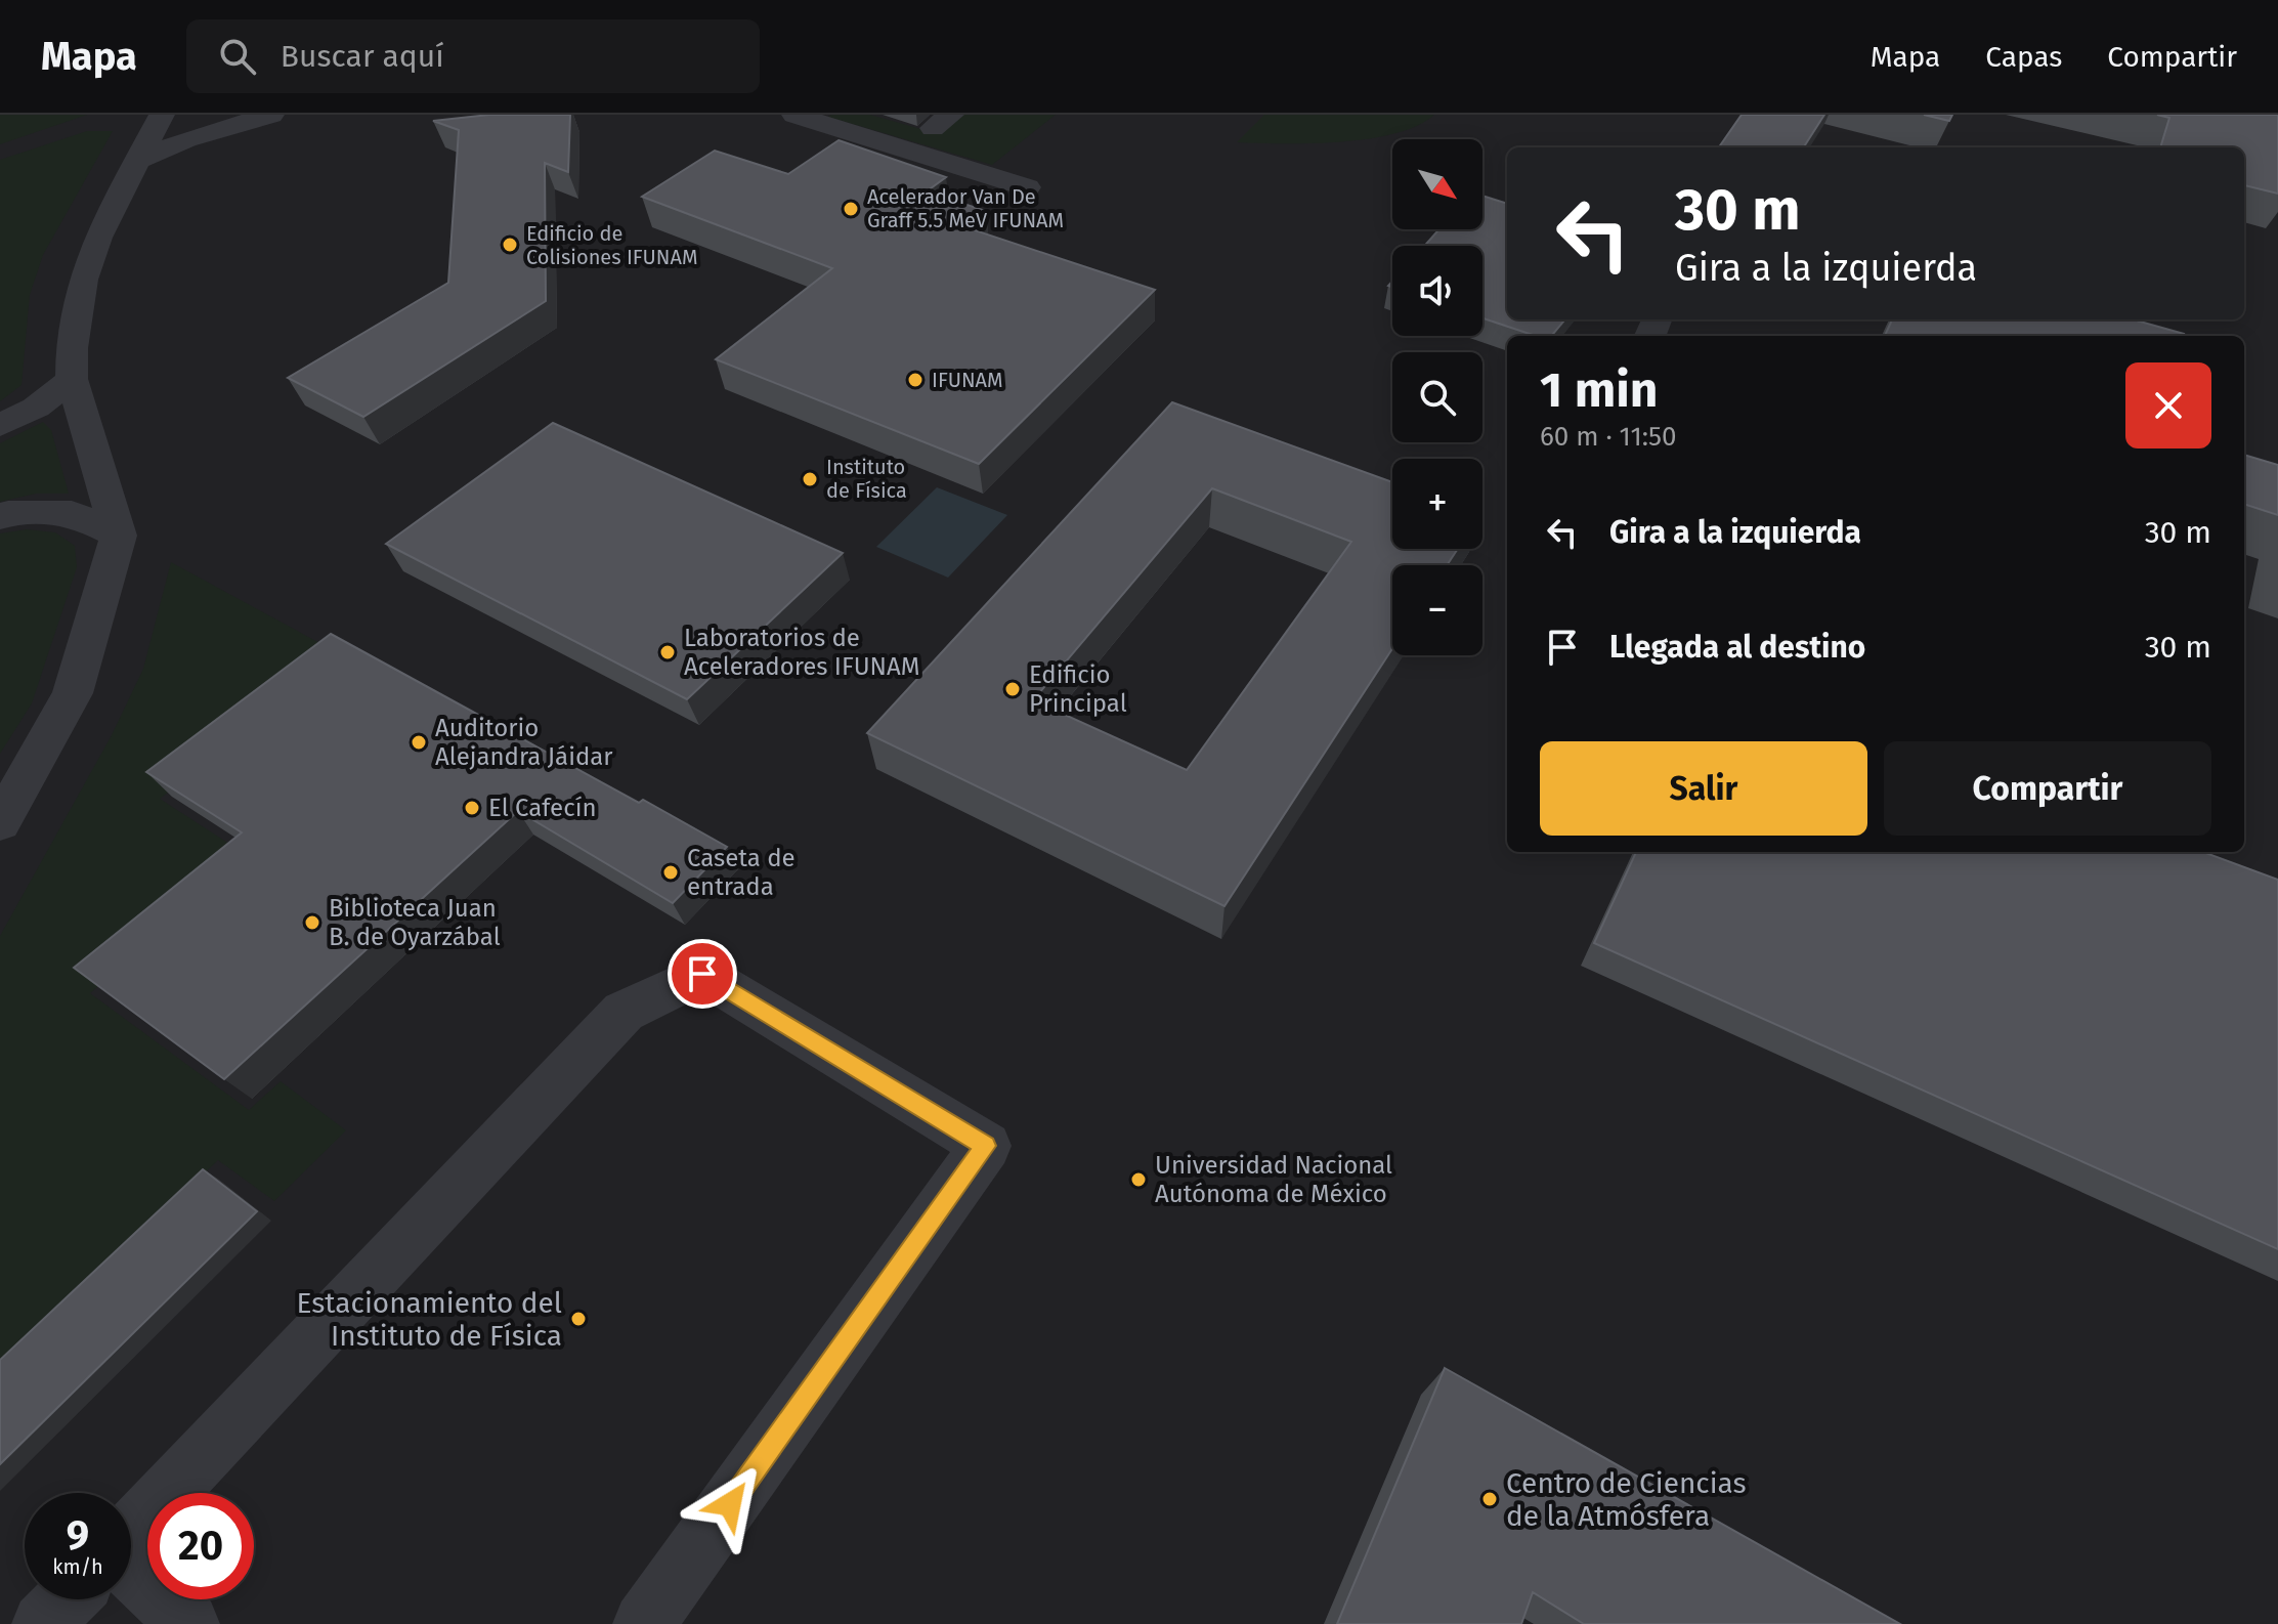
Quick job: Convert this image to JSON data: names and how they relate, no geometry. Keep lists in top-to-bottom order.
{
  "places": [
    "Acelerador Van De Graff 5.5 MeV IFUNAM",
    "Edificio de Colisiones IFUNAM",
    "IFUNAM",
    "Instituto de Física",
    "Laboratorios de Aceleradores IFUNAM",
    "Edificio Principal",
    "Auditorio Alejandra Jáidar",
    "El Cafecín",
    "Caseta de entrada",
    "Biblioteca Juan B. de Oyarzábal",
    "Universidad Nacional Autónoma de México",
    "Estacionamiento del Instituto de Física",
    "Centro de Ciencias de la Atmósfera"
  ],
  "north": "bottom right",
  "page": {
    "header": "Mapa",
    "search": "Buscar aquí",
    "nav": ["Mapa", "Capas", "Compartir"],
    "map_buttons": ["+", "−"],
    "turn": ["30 m", "Gira a la izquierda"],
    "heading": ["1 min", "60 m · 11:50"],
    "list": [
      {
        "name": "Gira a la izquierda",
        "value": "30 m"
      },
      {
        "name": "Llegada al destino",
        "value": "30 m"
      }
    ],
    "buttons": ["Salir", "Compartir"],
    "speed": "9 km/h",
    "limit": "20"
  }
}
